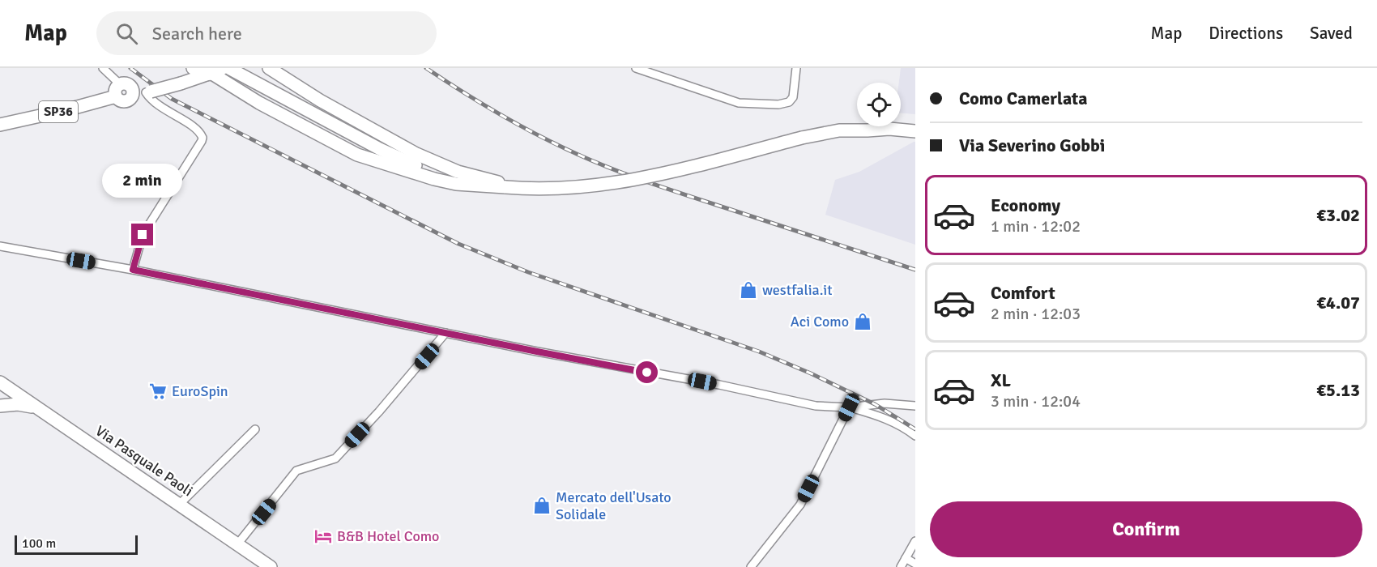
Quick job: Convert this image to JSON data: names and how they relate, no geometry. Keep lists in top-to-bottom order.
{
  "streets": {
    "main road": ["SP36", "Via Pasquale Paoli"]
  },
  "places": {
    "shop": ["westfalia.it", "Aci Como", "Mercato dell'Usato Solidale"],
    "supermarket": ["EuroSpin"],
    "hotel": ["B&B Hotel Como"]
  },
  "scale_bar": "100 m",
  "page": {
    "header": "Map",
    "search": "Search here",
    "nav": ["Map", "Directions", "Saved"],
    "banner": ["Como Camerlata", "Via Severino Gobbi"],
    "bubble": "2 min",
    "list": [
      {
        "name": "Economy",
        "note": "1 min · 12:02",
        "value": "€3.02"
      },
      {
        "name": "Comfort",
        "note": "2 min · 12:03",
        "value": "€4.07"
      },
      {
        "name": "XL",
        "note": "3 min · 12:04",
        "value": "€5.13"
      }
    ],
    "buttons": "Confirm",
    "scale": "100 m"
  }
}
